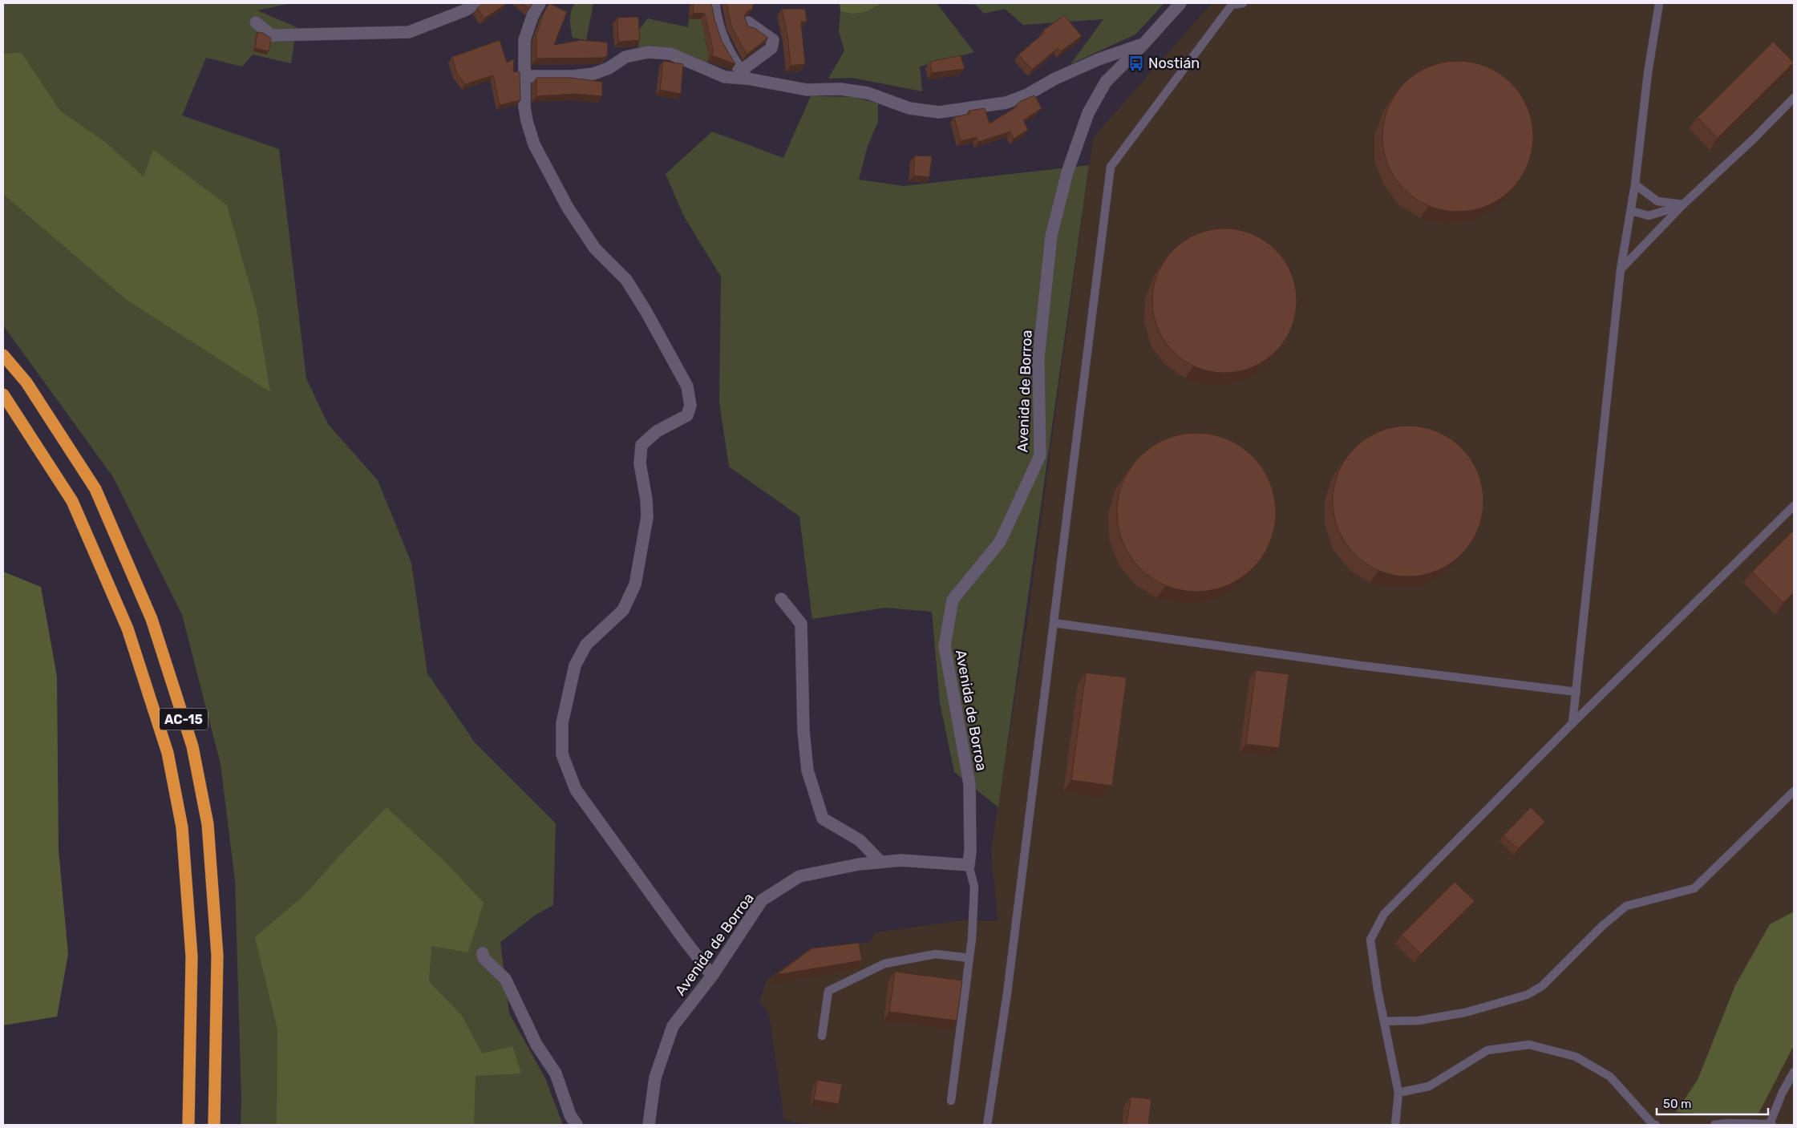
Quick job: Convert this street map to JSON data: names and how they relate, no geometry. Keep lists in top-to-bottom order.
{
  "streets": {
    "highway": ["AC-15"],
    "street": ["Avenida de Borroa"]
  },
  "places": {
    "bus stop": ["Nostián"]
  },
  "scale_bar": "50 m"
}
